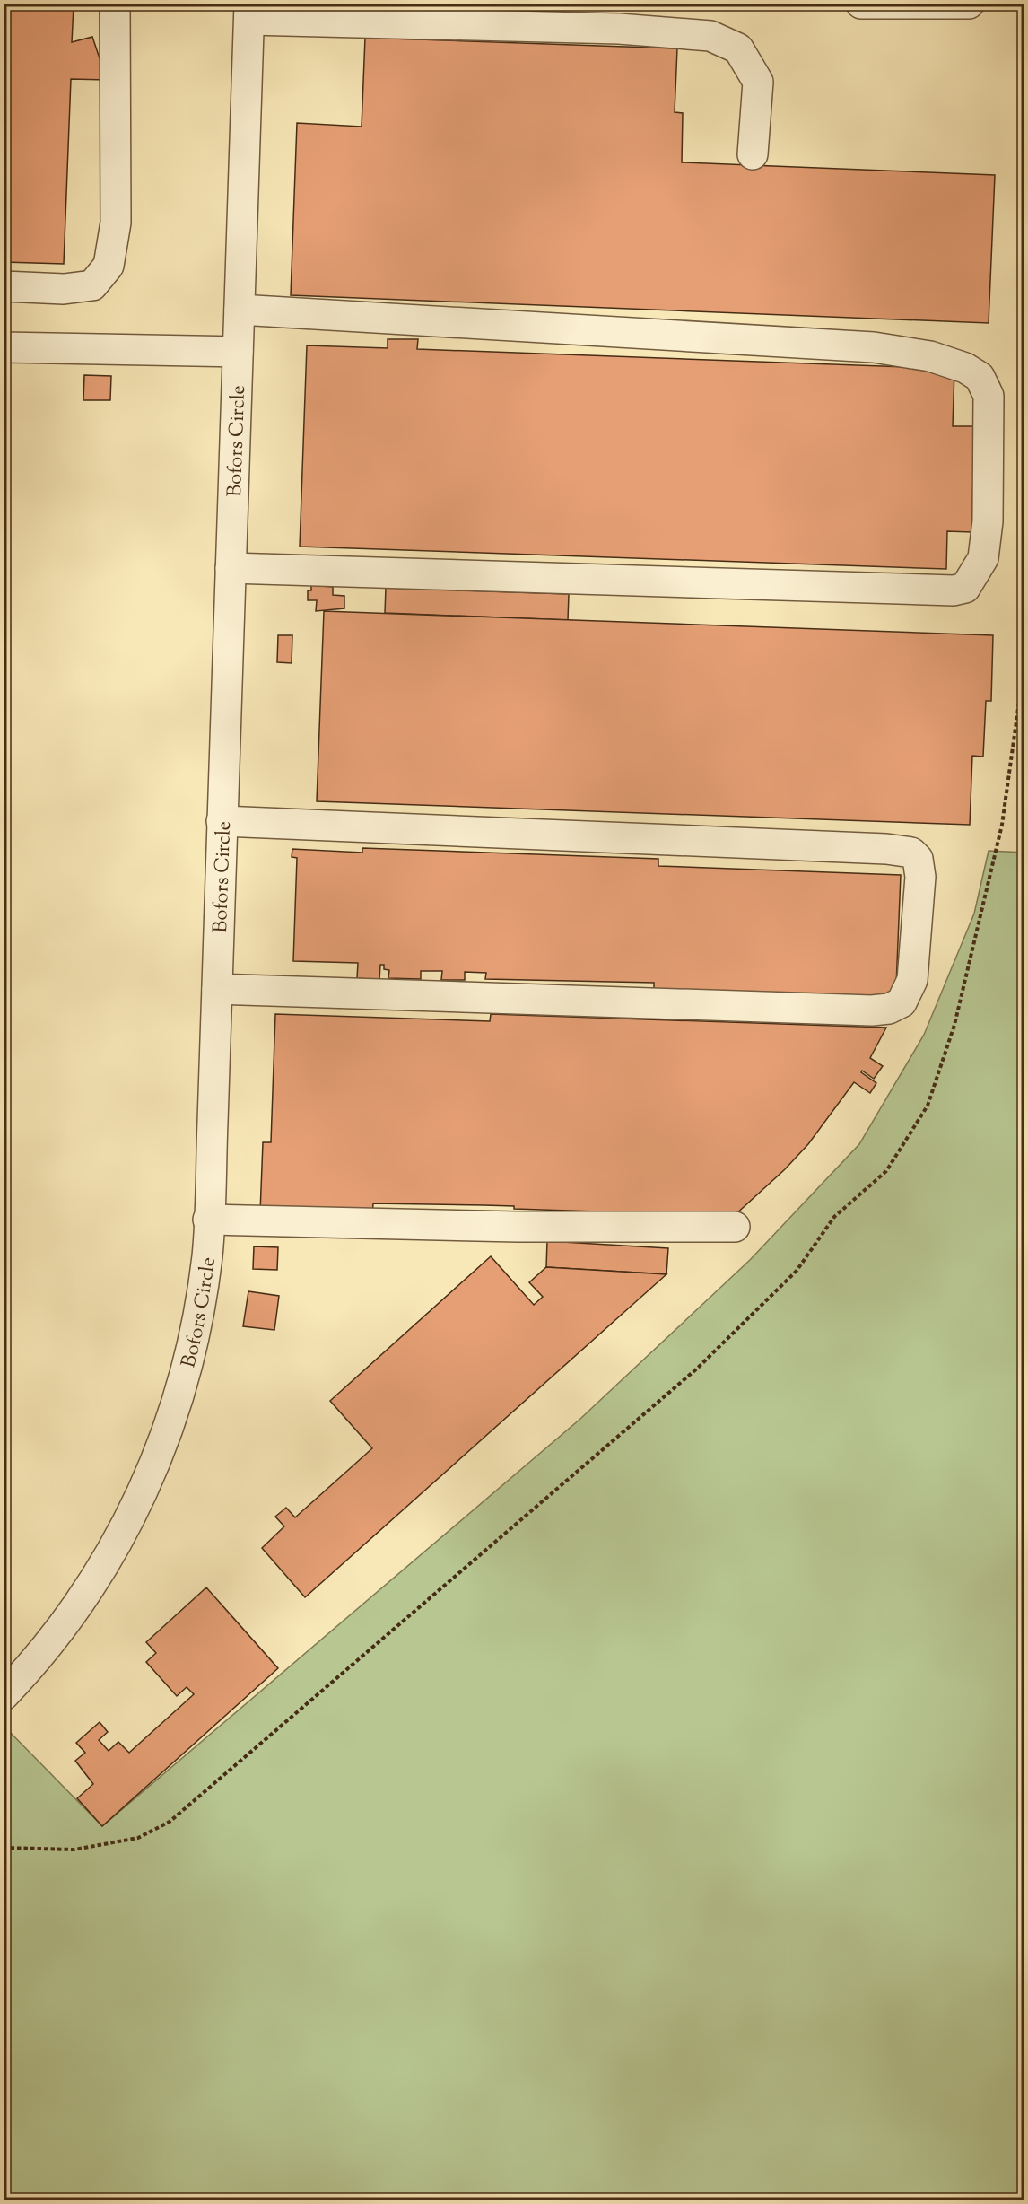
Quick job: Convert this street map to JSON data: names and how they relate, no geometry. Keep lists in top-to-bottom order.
{
  "streets": {
    "street": ["Bofors Circle"]
  }
}
